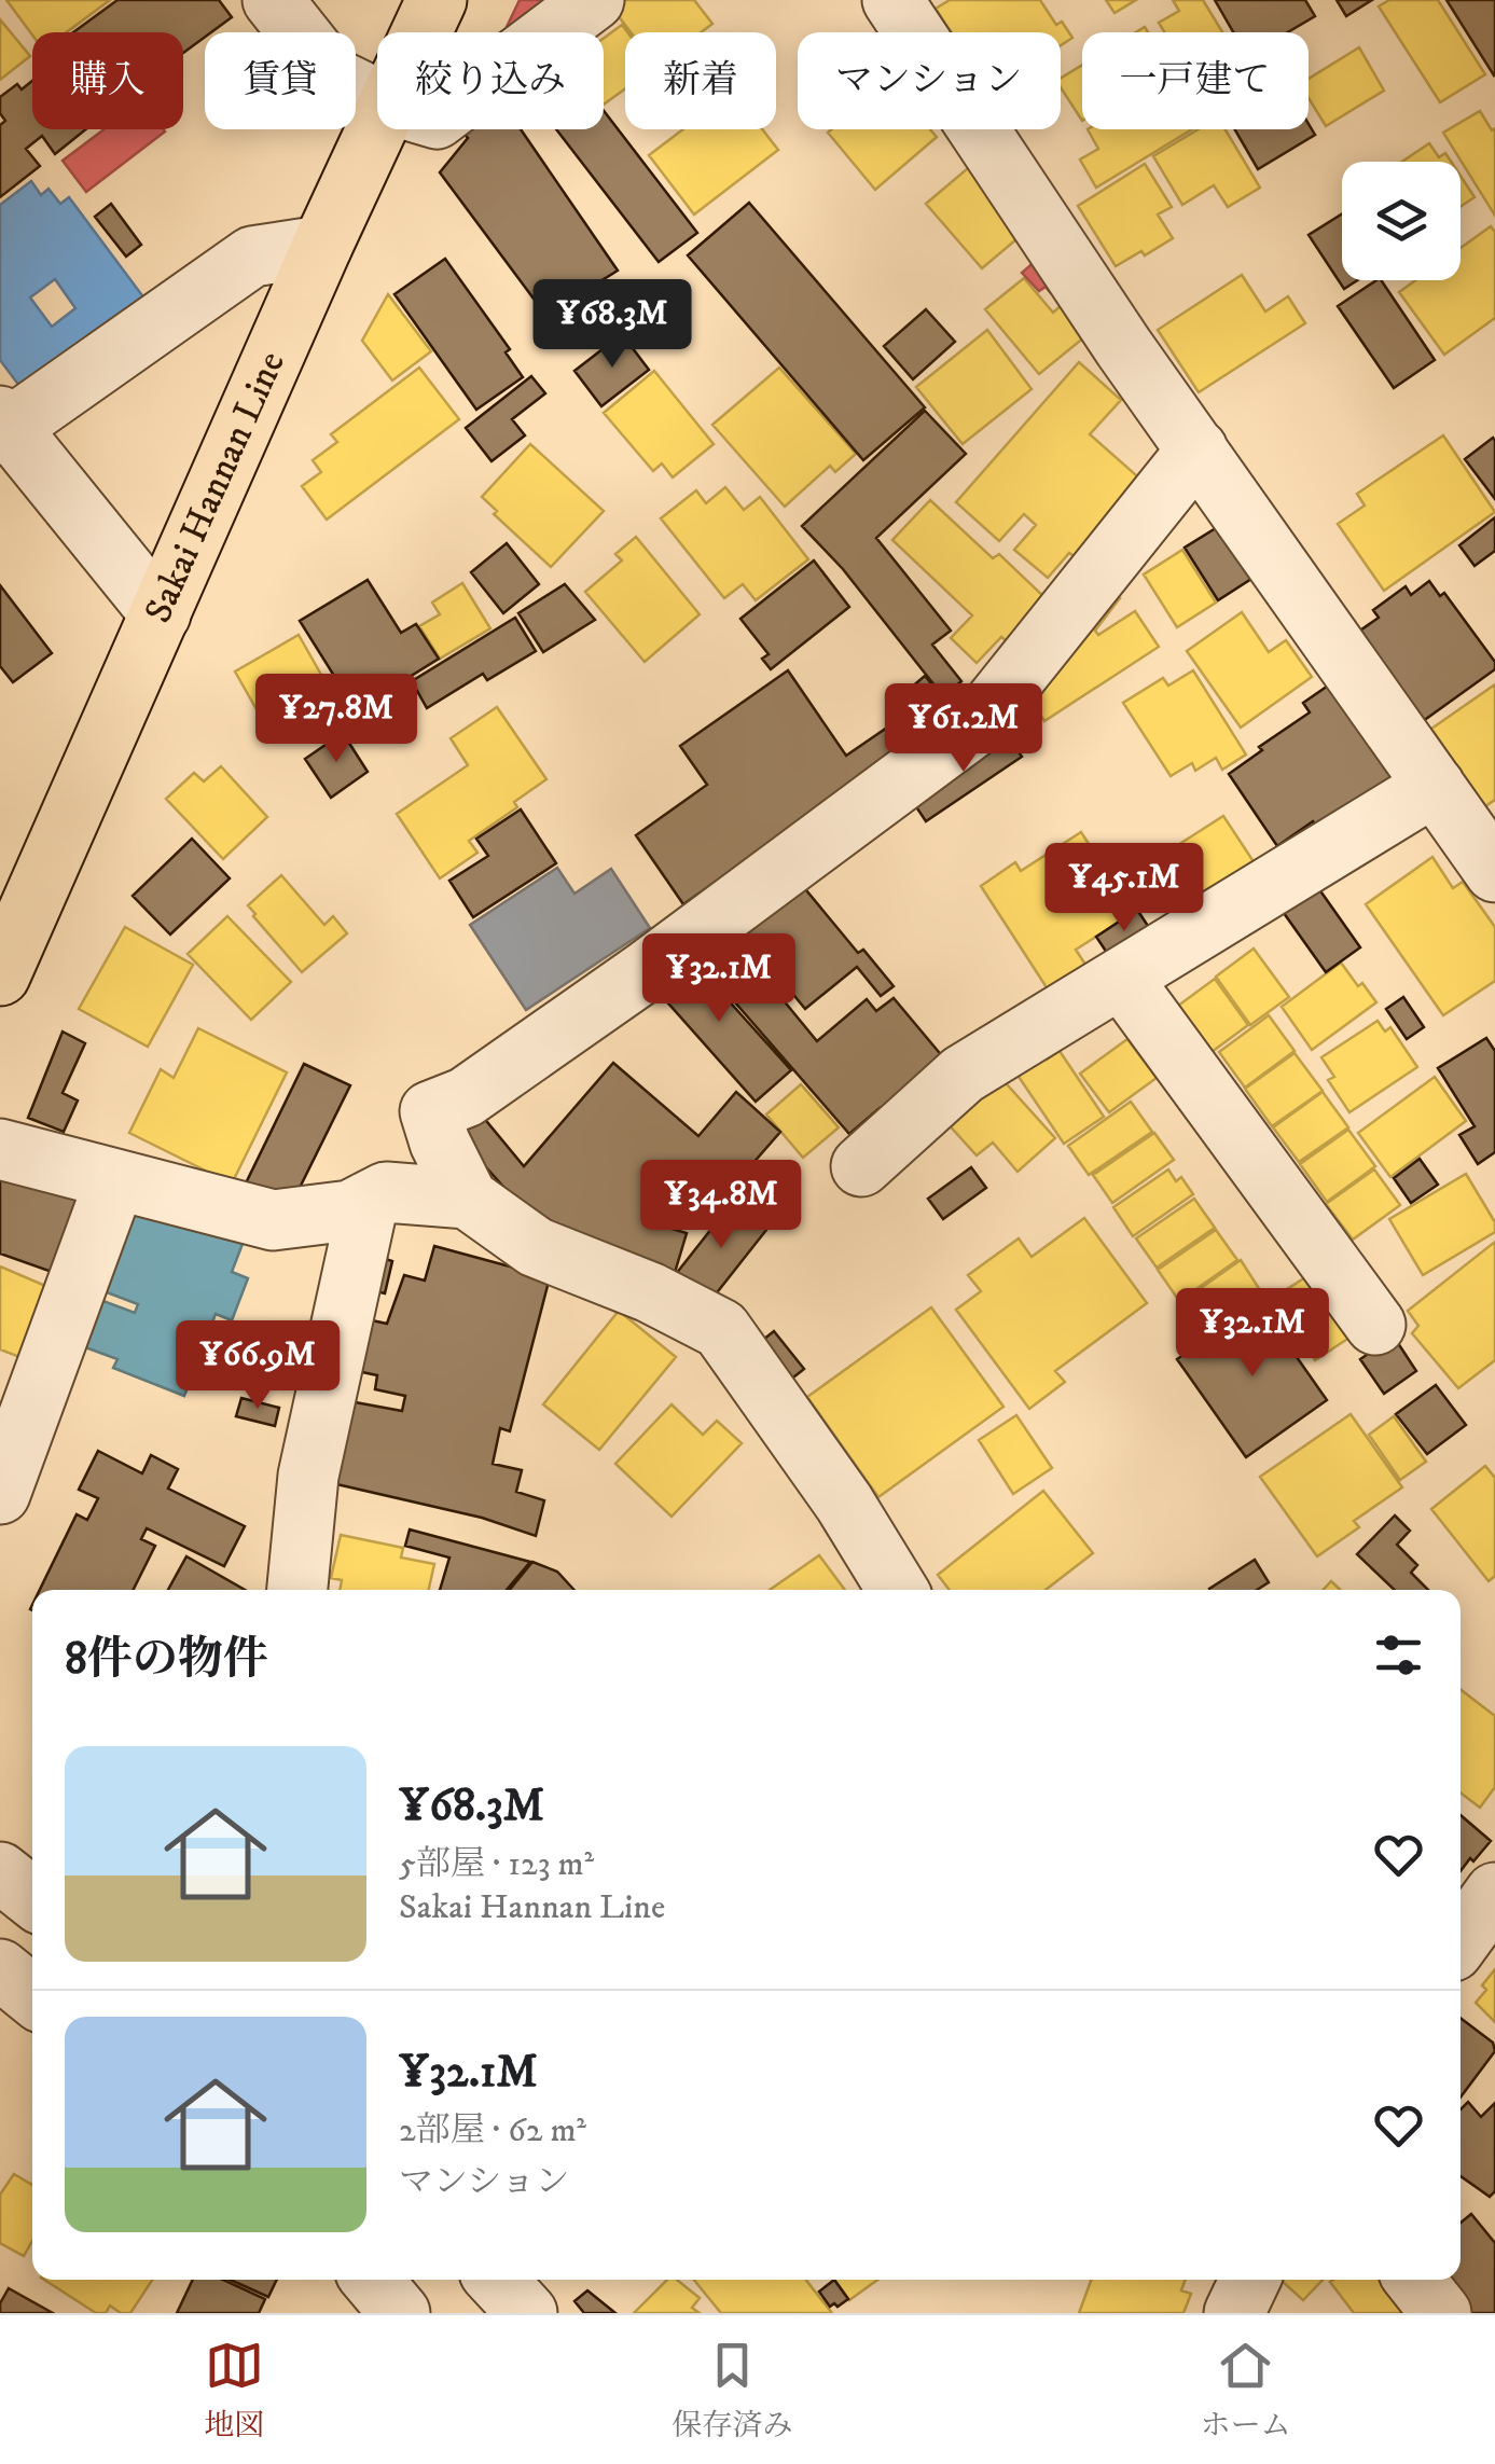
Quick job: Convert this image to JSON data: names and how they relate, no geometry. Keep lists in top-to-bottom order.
{
  "streets": {
    "main road": ["Sakai Hannan Line"]
  },
  "page": {
    "chip": [
      "購入",
      "賃貸",
      "絞り込み",
      "新着",
      "マンション",
      "一戸建て"
    ],
    "price": [
      "¥68.3M",
      "¥27.8M",
      "¥61.2M",
      "¥45.1M",
      "¥32.1M",
      "¥34.8M",
      "¥32.1M",
      "¥66.9M"
    ],
    "heading": "8件の物件",
    "list": [
      {
        "name": "¥68.3M",
        "note": "5部屋 · 123 m² · Sakai Hannan Line"
      },
      {
        "name": "¥32.1M",
        "note": "2部屋 · 62 m² · マンション"
      }
    ],
    "tabs": ["地図", "保存済み", "ホーム"]
  }
}
